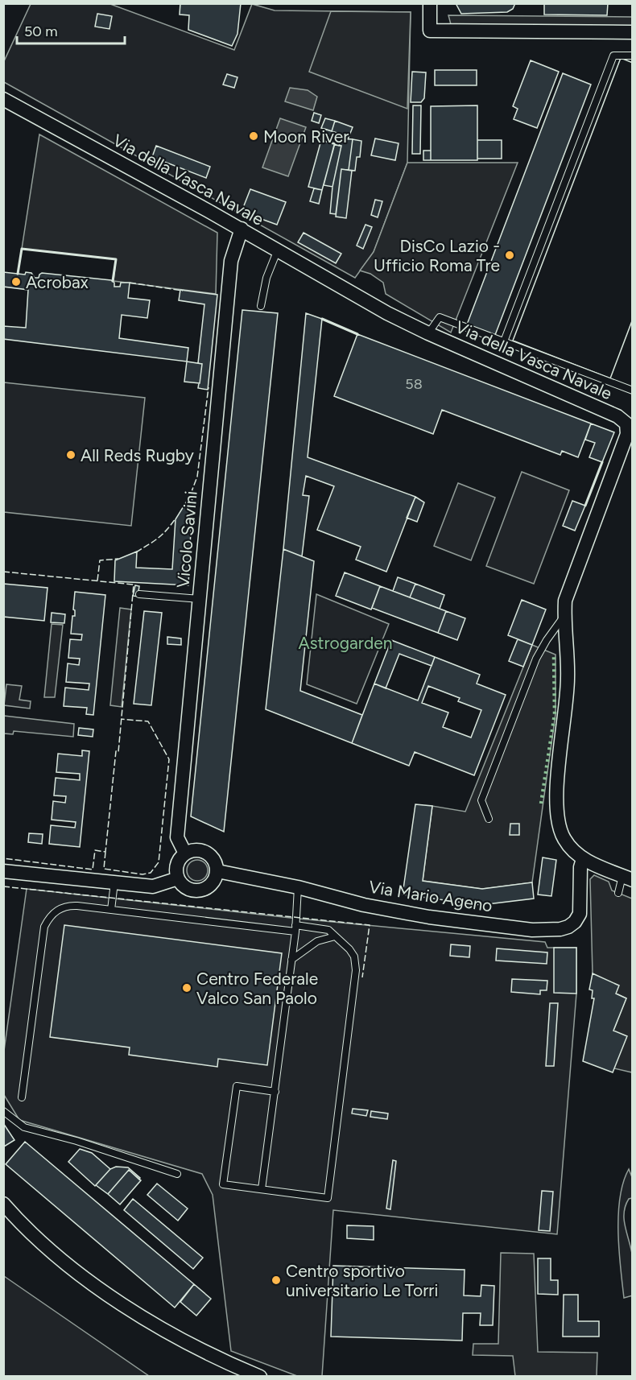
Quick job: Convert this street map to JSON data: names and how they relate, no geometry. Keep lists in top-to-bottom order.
{
  "streets": {
    "street": ["Via della Vasca Navale", "Vicolo Savini", "Via Mario Ageno"]
  },
  "crossings": [
    ["Via della Vasca Navale", "Vicolo Savini"],
    ["Via della Vasca Navale", "Via Mario Ageno"],
    ["Vicolo Savini", "Via Mario Ageno"]
  ],
  "parks": ["Astrogarden"],
  "places": [
    "Moon River",
    "DisCo Lazio - Ufficio Roma Tre",
    "Acrobax",
    "All Reds Rugby",
    "Centro Federale Valco San Paolo",
    "Centro sportivo universitario Le Torri"
  ],
  "house_numbers": ["58"],
  "scale_bar": "50 m"
}
